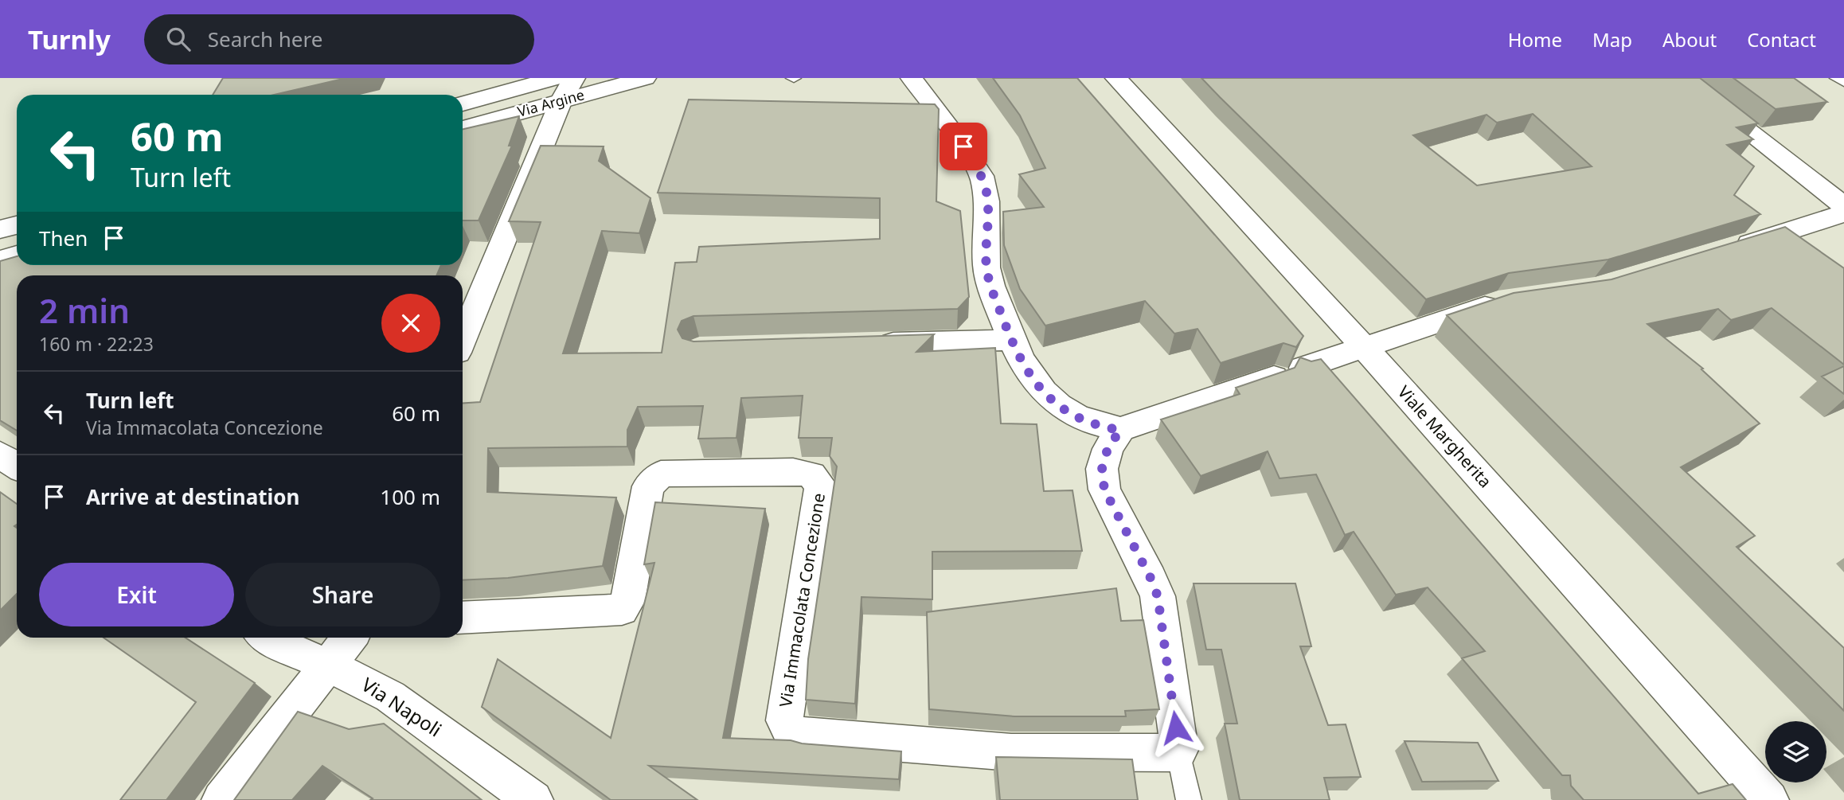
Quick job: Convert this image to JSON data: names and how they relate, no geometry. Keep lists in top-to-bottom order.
{
  "streets": {
    "street": [
      "Via Argine",
      "Viale Margherita",
      "Via Immacolata Concezione",
      "Via Napoli"
    ]
  },
  "page": {
    "header": "Turnly",
    "search": "Search here",
    "nav": [
      "Home",
      "Map",
      "About",
      "Contact"
    ],
    "turn": ["60 m", "Turn left"],
    "then": "Then",
    "heading": ["2 min", "160 m · 22:23"],
    "list": [
      {
        "name": "Turn left",
        "note": "Via Immacolata Concezione",
        "value": "60 m"
      },
      {
        "name": "Arrive at destination",
        "value": "100 m"
      }
    ],
    "buttons": ["Exit", "Share"]
  }
}
